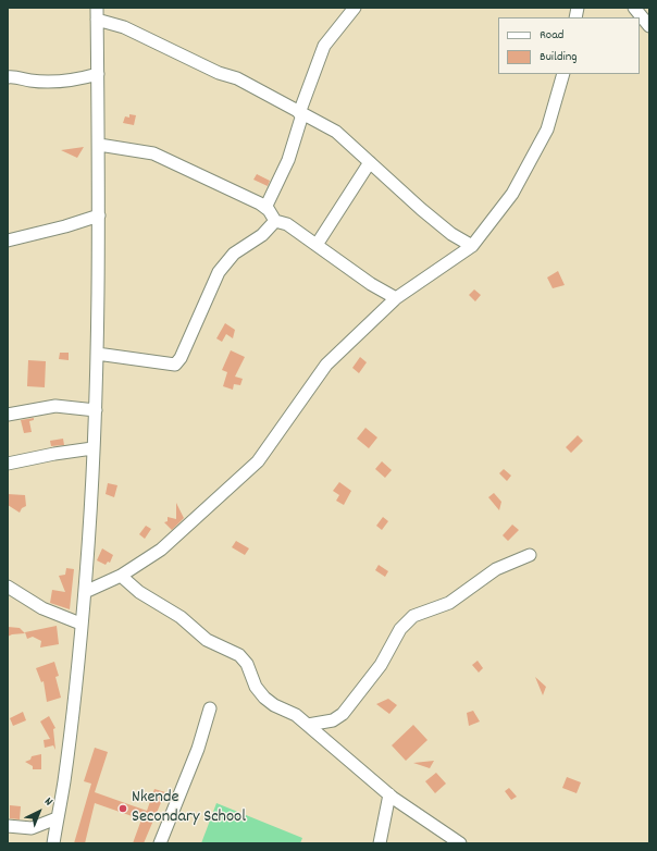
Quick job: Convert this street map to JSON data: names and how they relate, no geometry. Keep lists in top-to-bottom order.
{
  "places": ["Nkende Secondary School"],
  "legend": ["Road", "Building"],
  "north": "top right"
}
